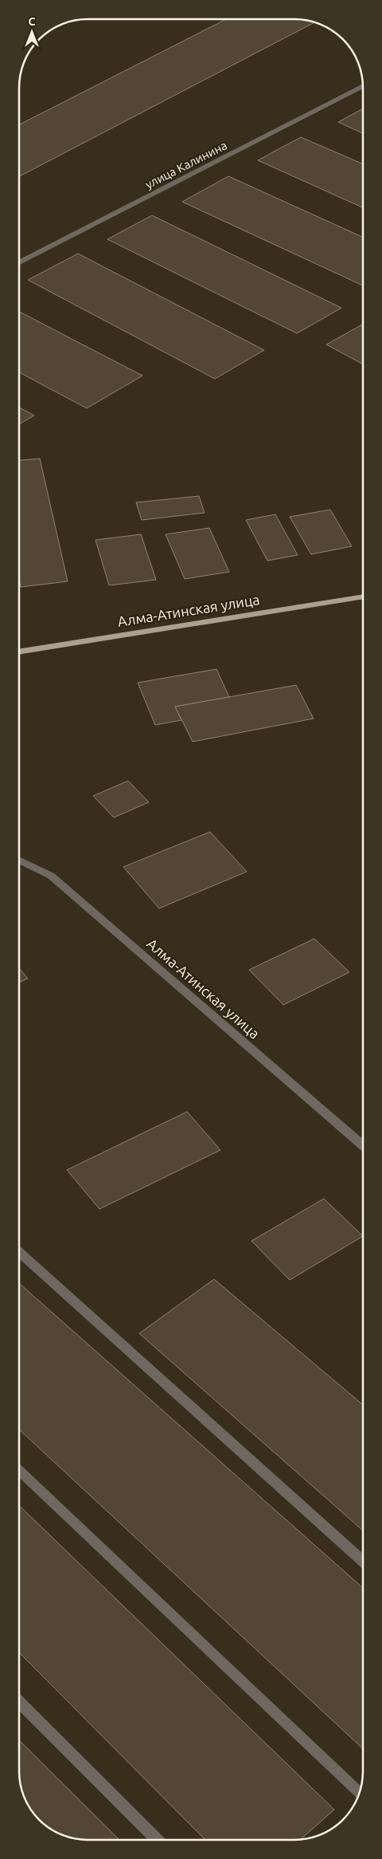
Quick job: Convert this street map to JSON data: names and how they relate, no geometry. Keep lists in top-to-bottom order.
{
  "streets": {
    "main road": ["Алма-Атинская улица"],
    "street": ["улица Калинина"]
  },
  "north": "top"
}
